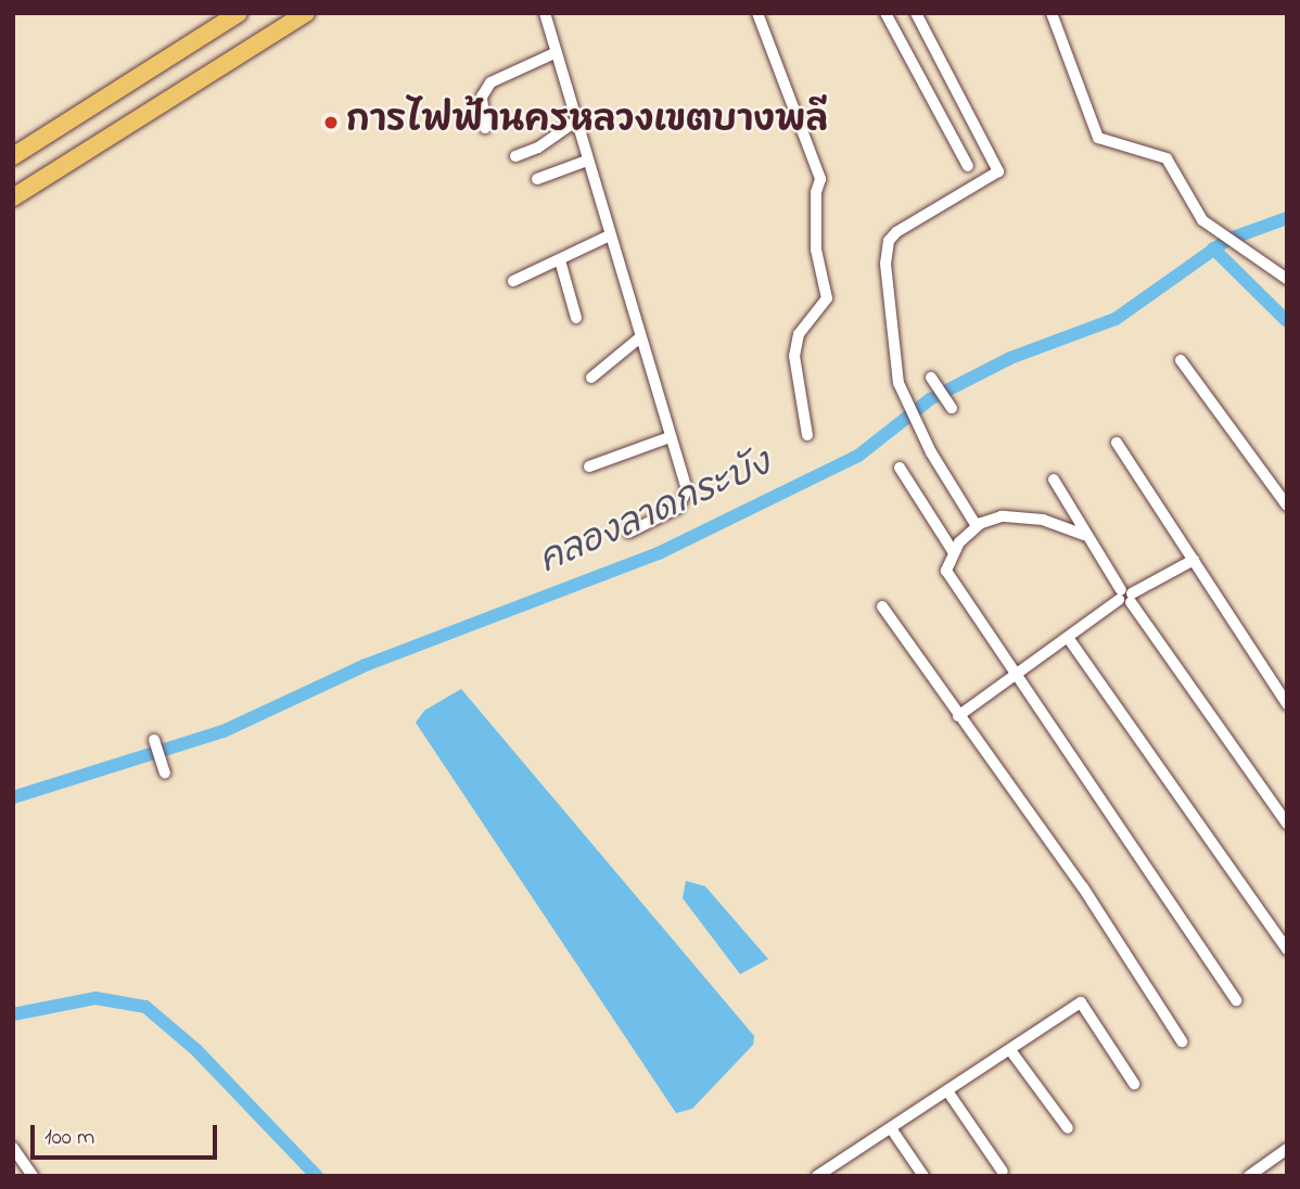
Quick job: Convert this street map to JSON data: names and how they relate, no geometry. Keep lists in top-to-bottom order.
{
  "water": ["คลองลาดกระบัง"],
  "places": ["การไฟฟ้านครหลวงเขตบางพลี"],
  "scale_bar": "100 m"
}
